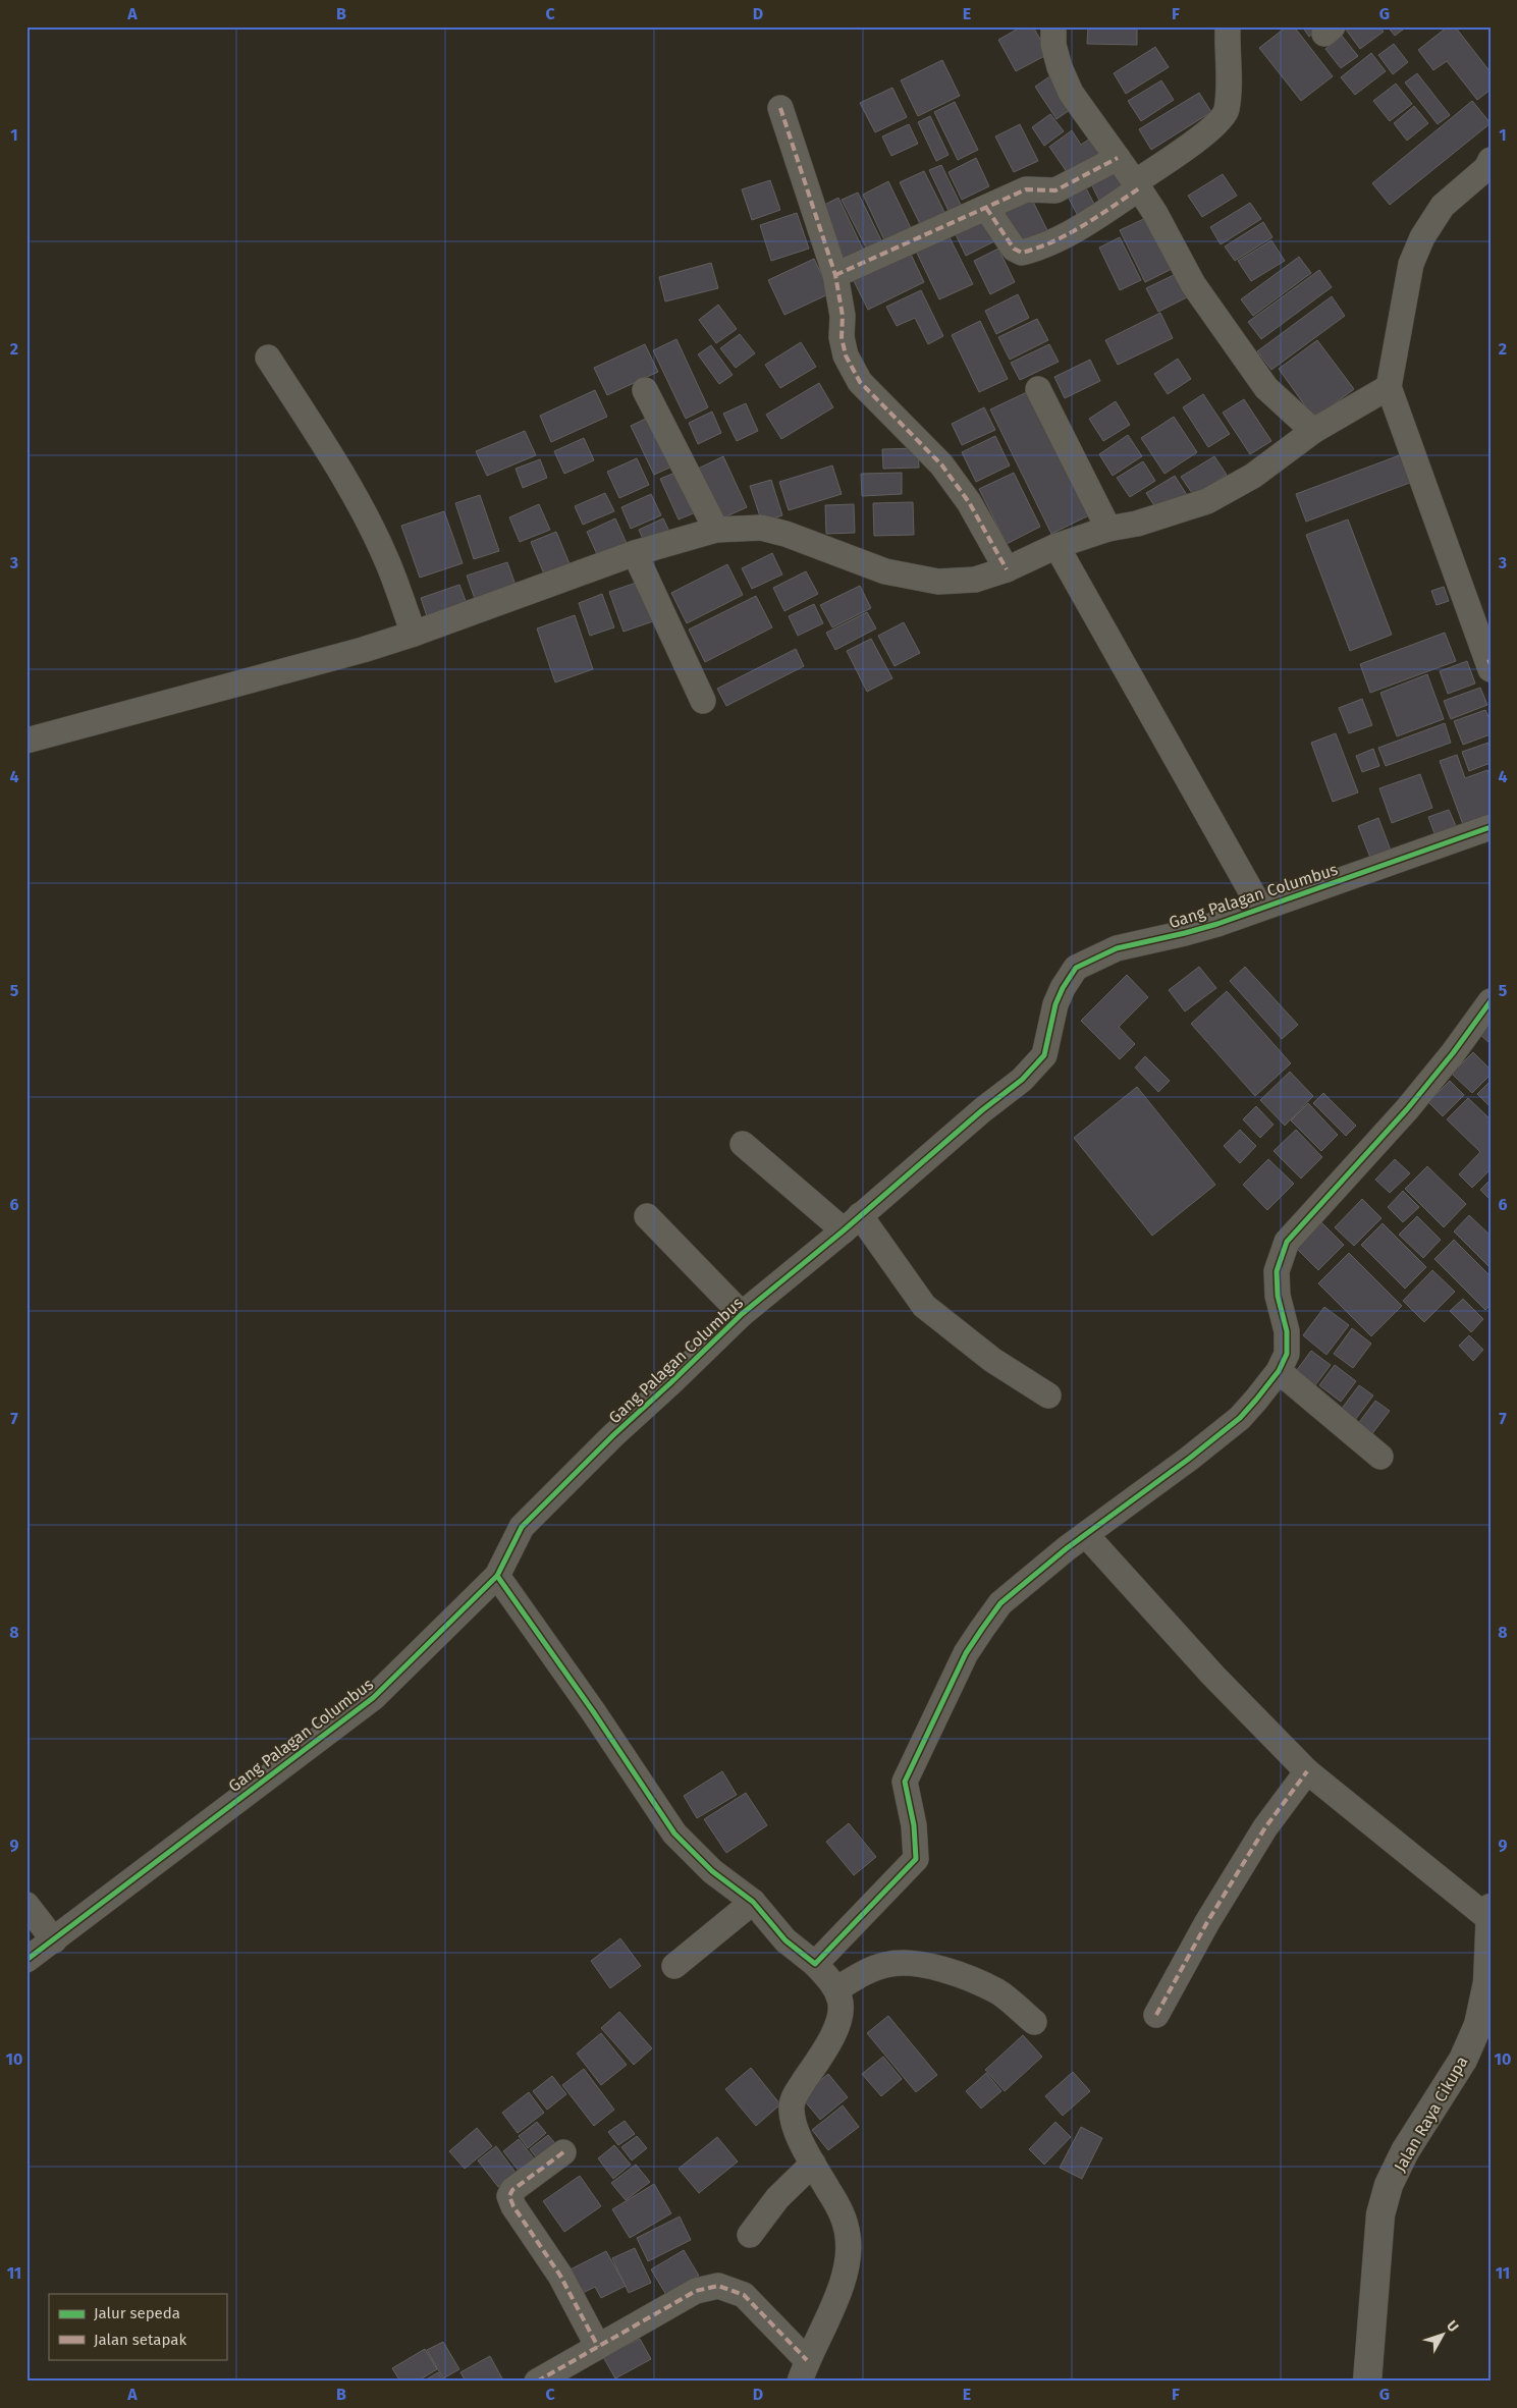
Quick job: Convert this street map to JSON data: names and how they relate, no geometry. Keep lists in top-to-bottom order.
{
  "streets": {
    "main road": ["Jalan Raya Cikupa"],
    "street": ["Gang Palagan Columbus"]
  },
  "legend": ["Jalur sepeda", "Jalan setapak"],
  "north": "top right",
  "grid": {
    "columns": [
      "A",
      "B",
      "C",
      "D",
      "E",
      "F",
      "G"
    ],
    "rows": [
      "1",
      "2",
      "3",
      "4",
      "5",
      "6",
      "7",
      "8",
      "9",
      "10",
      "11"
    ]
  }
}
